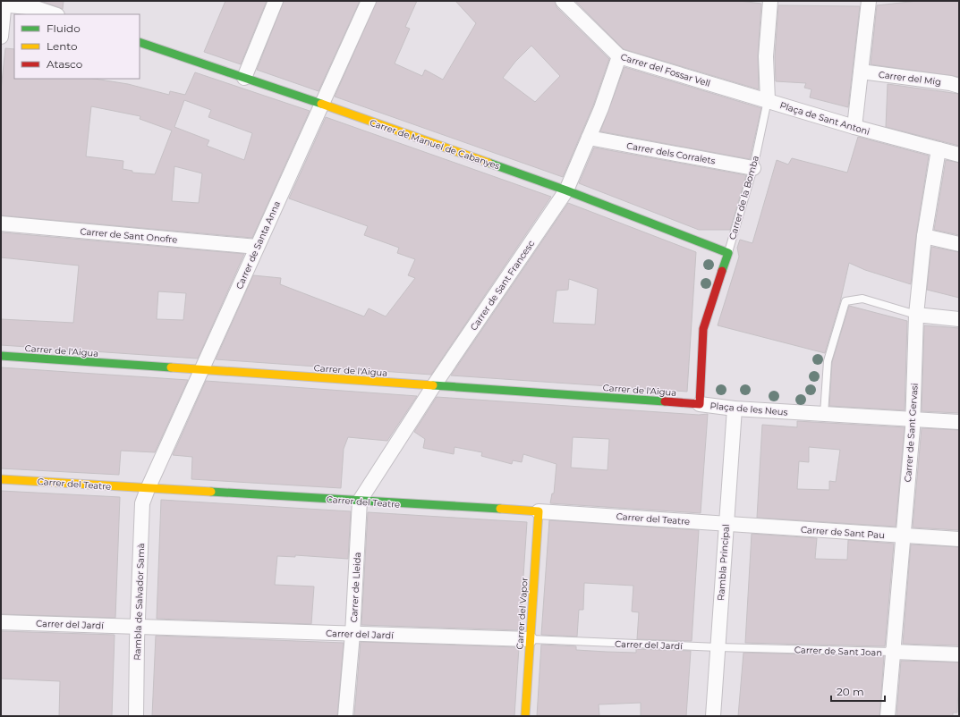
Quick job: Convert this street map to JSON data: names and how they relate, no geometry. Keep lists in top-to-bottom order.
{
  "streets": {
    "street": [
      "Carrer del Fossar Vell",
      "Carrer del Mig",
      "Plaça de Sant Antoni",
      "Carrer de Manuel de Cabanyes",
      "Carrer dels Corralets",
      "Carrer de Sant Onofre",
      "Carrer de Santa Anna",
      "Carrer de Sant Francesc",
      "Carrer de l'Aigua",
      "Plaça de les Neus",
      "Carrer de Sant Gervasi",
      "Carrer del Teatre",
      "Carrer de Sant Pau",
      "Rambla Principal",
      "Carrer de Lleida",
      "Rambla de Salvador Samà",
      "Carrer del Vapor",
      "Carrer del Jardí",
      "Carrer de Sant Joan"
    ],
    "lane": ["Carrer de la Bomba"]
  },
  "crossings": [
    ["Carrer del Fossar Vell", "Plaça de Sant Antoni"],
    ["Carrer del Fossar Vell", "Carrer de la Bomba"],
    ["Carrer del Fossar Vell", "Carrer de Sant Francesc"],
    ["Plaça de Sant Antoni", "Carrer de la Bomba"],
    ["Plaça de Sant Antoni", "Carrer de Sant Gervasi"],
    ["Carrer de Manuel de Cabanyes", "Carrer de la Bomba"],
    ["Carrer de Manuel de Cabanyes", "Carrer de Santa Anna"],
    ["Carrer de Manuel de Cabanyes", "Carrer de Sant Francesc"],
    ["Carrer de Manuel de Cabanyes", "Plaça de les Neus"],
    ["Carrer dels Corralets", "Carrer de la Bomba"],
    ["Carrer dels Corralets", "Carrer de Sant Francesc"],
    ["Carrer de la Bomba", "Plaça de les Neus"],
    ["Carrer de Sant Onofre", "Carrer de Santa Anna"],
    ["Carrer de Santa Anna", "Carrer de l'Aigua"],
    ["Carrer de Santa Anna", "Carrer del Teatre"],
    ["Carrer de Santa Anna", "Rambla de Salvador Samà"],
    ["Carrer de Sant Francesc", "Carrer de l'Aigua"],
    ["Carrer de Sant Francesc", "Carrer del Teatre"],
    ["Carrer de Sant Francesc", "Carrer de Lleida"],
    ["Carrer de l'Aigua", "Plaça de les Neus"],
    ["Plaça de les Neus", "Carrer de Sant Gervasi"],
    ["Plaça de les Neus", "Rambla Principal"],
    ["Carrer de Sant Gervasi", "Carrer de Sant Pau"],
    ["Carrer de Sant Gervasi", "Carrer de Sant Joan"],
    ["Carrer del Teatre", "Carrer de Sant Pau"],
    ["Carrer del Teatre", "Rambla Principal"],
    ["Carrer del Teatre", "Carrer de Lleida"],
    ["Carrer del Teatre", "Rambla de Salvador Samà"],
    ["Carrer del Teatre", "Carrer del Vapor"],
    ["Carrer de Sant Pau", "Rambla Principal"],
    ["Rambla Principal", "Carrer del Jardí"],
    ["Rambla Principal", "Carrer de Sant Joan"],
    ["Carrer de Lleida", "Carrer del Jardí"],
    ["Rambla de Salvador Samà", "Carrer del Jardí"],
    ["Carrer del Vapor", "Carrer del Jardí"],
    ["Carrer del Jardí", "Carrer de Sant Joan"]
  ],
  "legend": ["Fluido", "Lento", "Atasco"],
  "scale_bar": "20 m"
}
